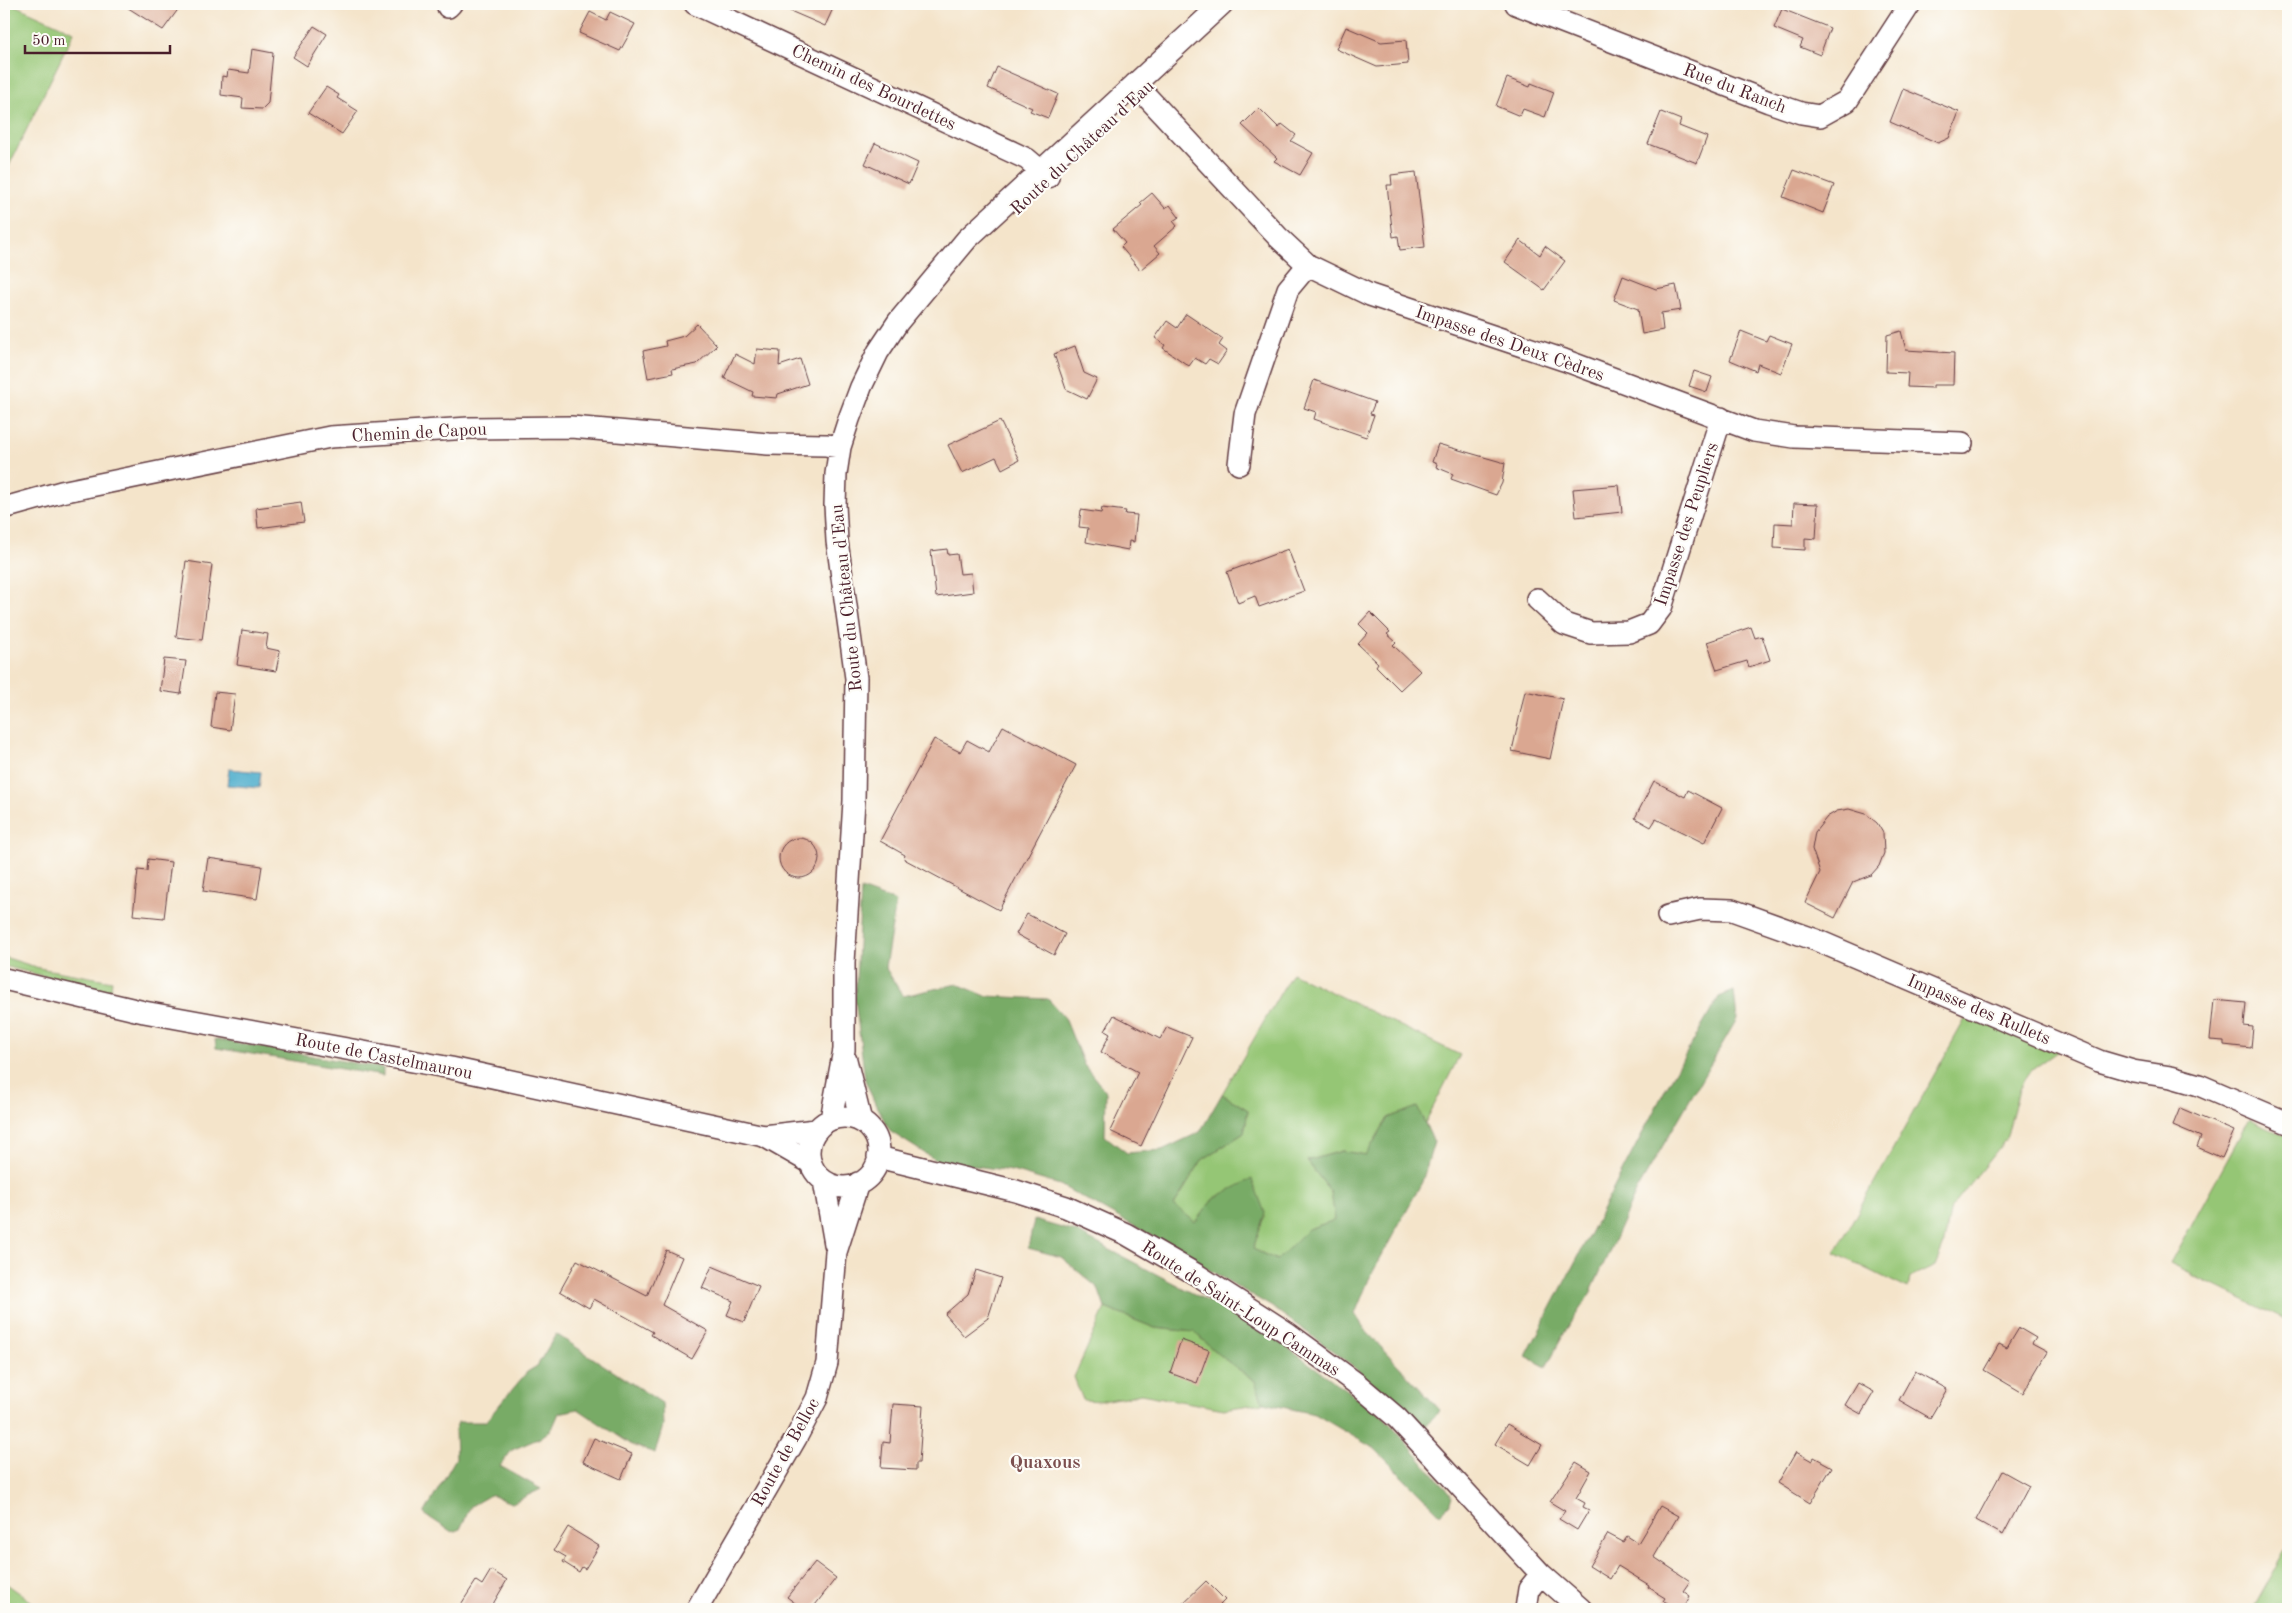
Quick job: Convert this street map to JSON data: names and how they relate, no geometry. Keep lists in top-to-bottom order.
{
  "streets": {
    "street": [
      "Chemin des Bourdettes",
      "Rue du Ranch",
      "Route du Château d'Eau",
      "Impasse des Deux Cèdres",
      "Chemin de Capou",
      "Impasse des Peupliers",
      "Impasse des Rullets",
      "Route de Castelmaurou",
      "Route de Saint-Loup Cammas",
      "Route de Belloc"
    ]
  },
  "crossings": [
    ["Chemin des Bourdettes", "Route du Château d'Eau"],
    ["Route du Château d'Eau", "Impasse des Deux Cèdres"],
    ["Route du Château d'Eau", "Chemin de Capou"],
    ["Route du Château d'Eau", "Route de Castelmaurou"],
    ["Route du Château d'Eau", "Route de Saint-Loup Cammas"],
    ["Route du Château d'Eau", "Route de Belloc"],
    ["Impasse des Deux Cèdres", "Impasse des Peupliers"],
    ["Route de Castelmaurou", "Route de Saint-Loup Cammas"],
    ["Route de Castelmaurou", "Route de Belloc"],
    ["Route de Saint-Loup Cammas", "Route de Belloc"]
  ],
  "districts": ["Quaxous"],
  "scale_bar": "50 m"
}
